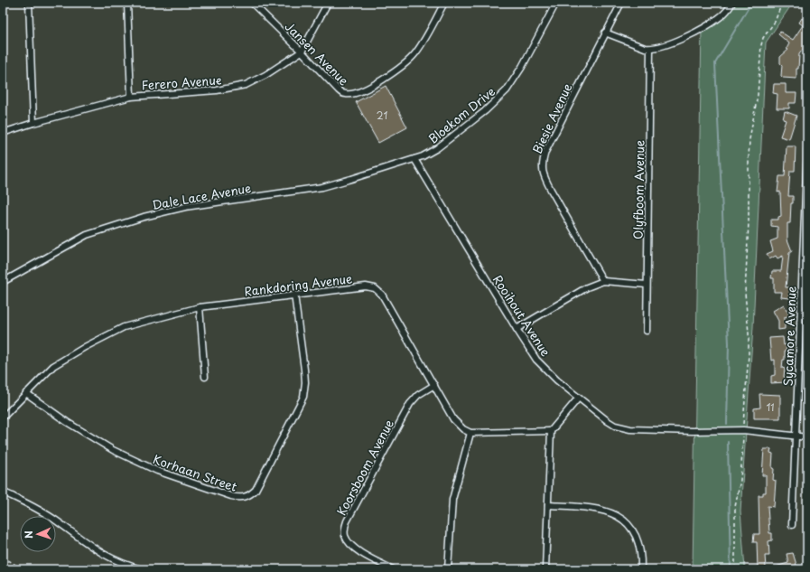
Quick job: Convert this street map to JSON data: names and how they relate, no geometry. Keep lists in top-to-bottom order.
{
  "streets": {
    "street": [
      "Jansen Avenue",
      "Ferero Avenue",
      "Bloekom Drive",
      "Biesie Avenue",
      "Olyfboom Avenue",
      "Dale Lace Avenue",
      "Rankdoring Avenue",
      "Rooihout Avenue",
      "Sycamore Avenue",
      "Koorsboom Avenue",
      "Korhaan Street"
    ]
  },
  "crossings": [
    ["Jansen Avenue", "Ferero Avenue"],
    ["Bloekom Drive", "Dale Lace Avenue"],
    ["Bloekom Drive", "Rooihout Avenue"],
    ["Dale Lace Avenue", "Rooihout Avenue"],
    ["Rankdoring Avenue", "Koorsboom Avenue"],
    ["Rankdoring Avenue", "Korhaan Street"],
    ["Rooihout Avenue", "Sycamore Avenue"]
  ],
  "house_numbers": ["21", "11"],
  "north": "left"
}
